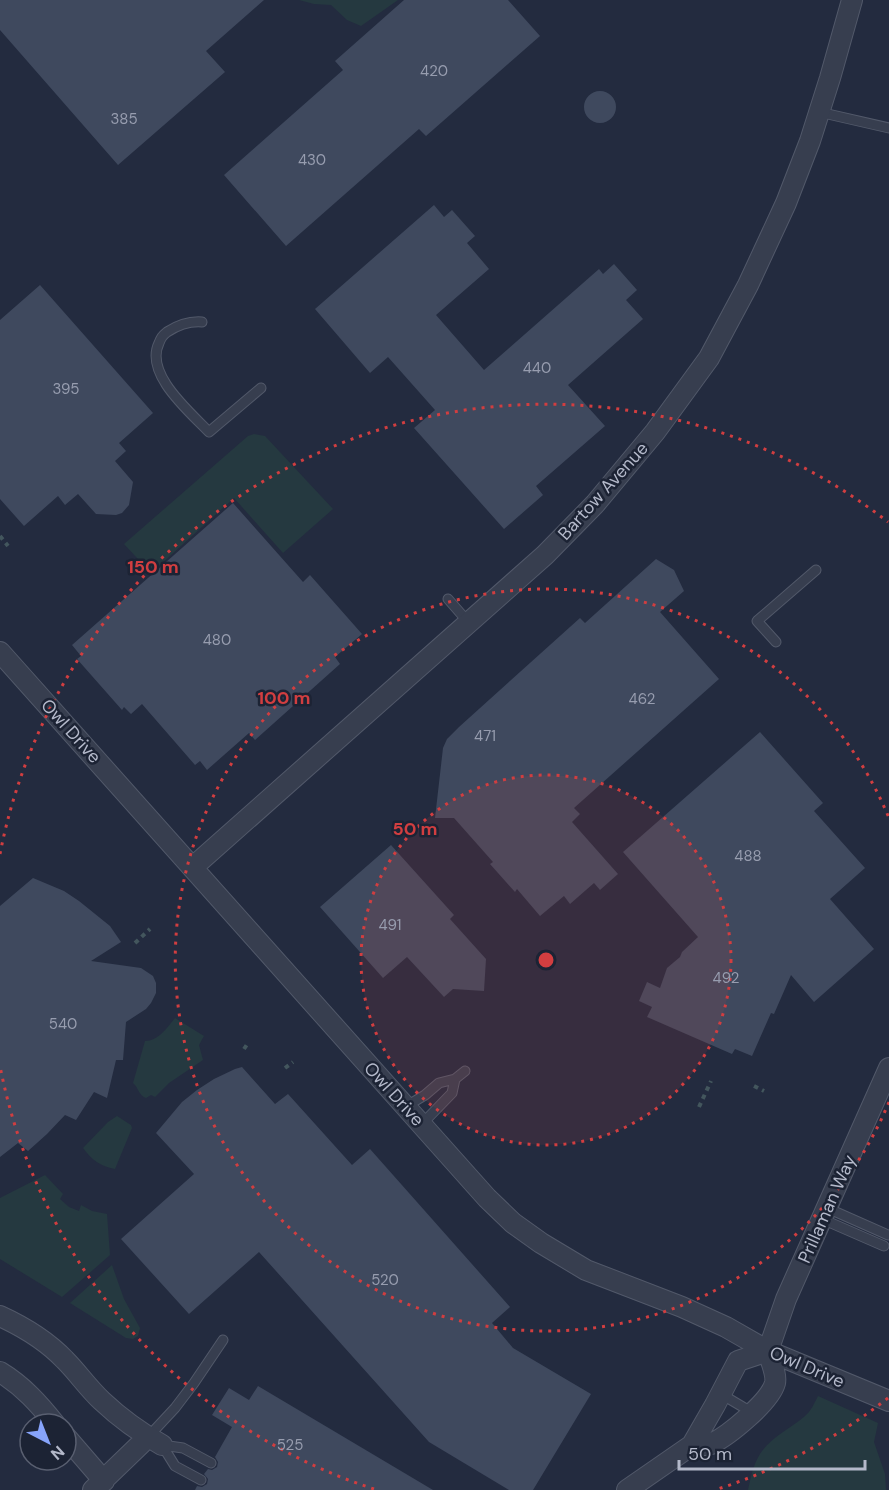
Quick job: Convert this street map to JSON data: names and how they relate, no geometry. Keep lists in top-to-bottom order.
{
  "streets": {
    "street": ["Bartow Avenue", "Owl Drive", "Prillaman Way"]
  },
  "crossings": [
    ["Bartow Avenue", "Owl Drive"],
    ["Owl Drive", "Prillaman Way"]
  ],
  "house_numbers": [
    "420",
    "385",
    "430",
    "440",
    "395",
    "480",
    "462",
    "471",
    "488",
    "491",
    "492",
    "540",
    "520",
    "525"
  ],
  "scale_bar": "50 m",
  "north": "bottom right",
  "rings": ["150 m", "100 m", "50 m"]
}
